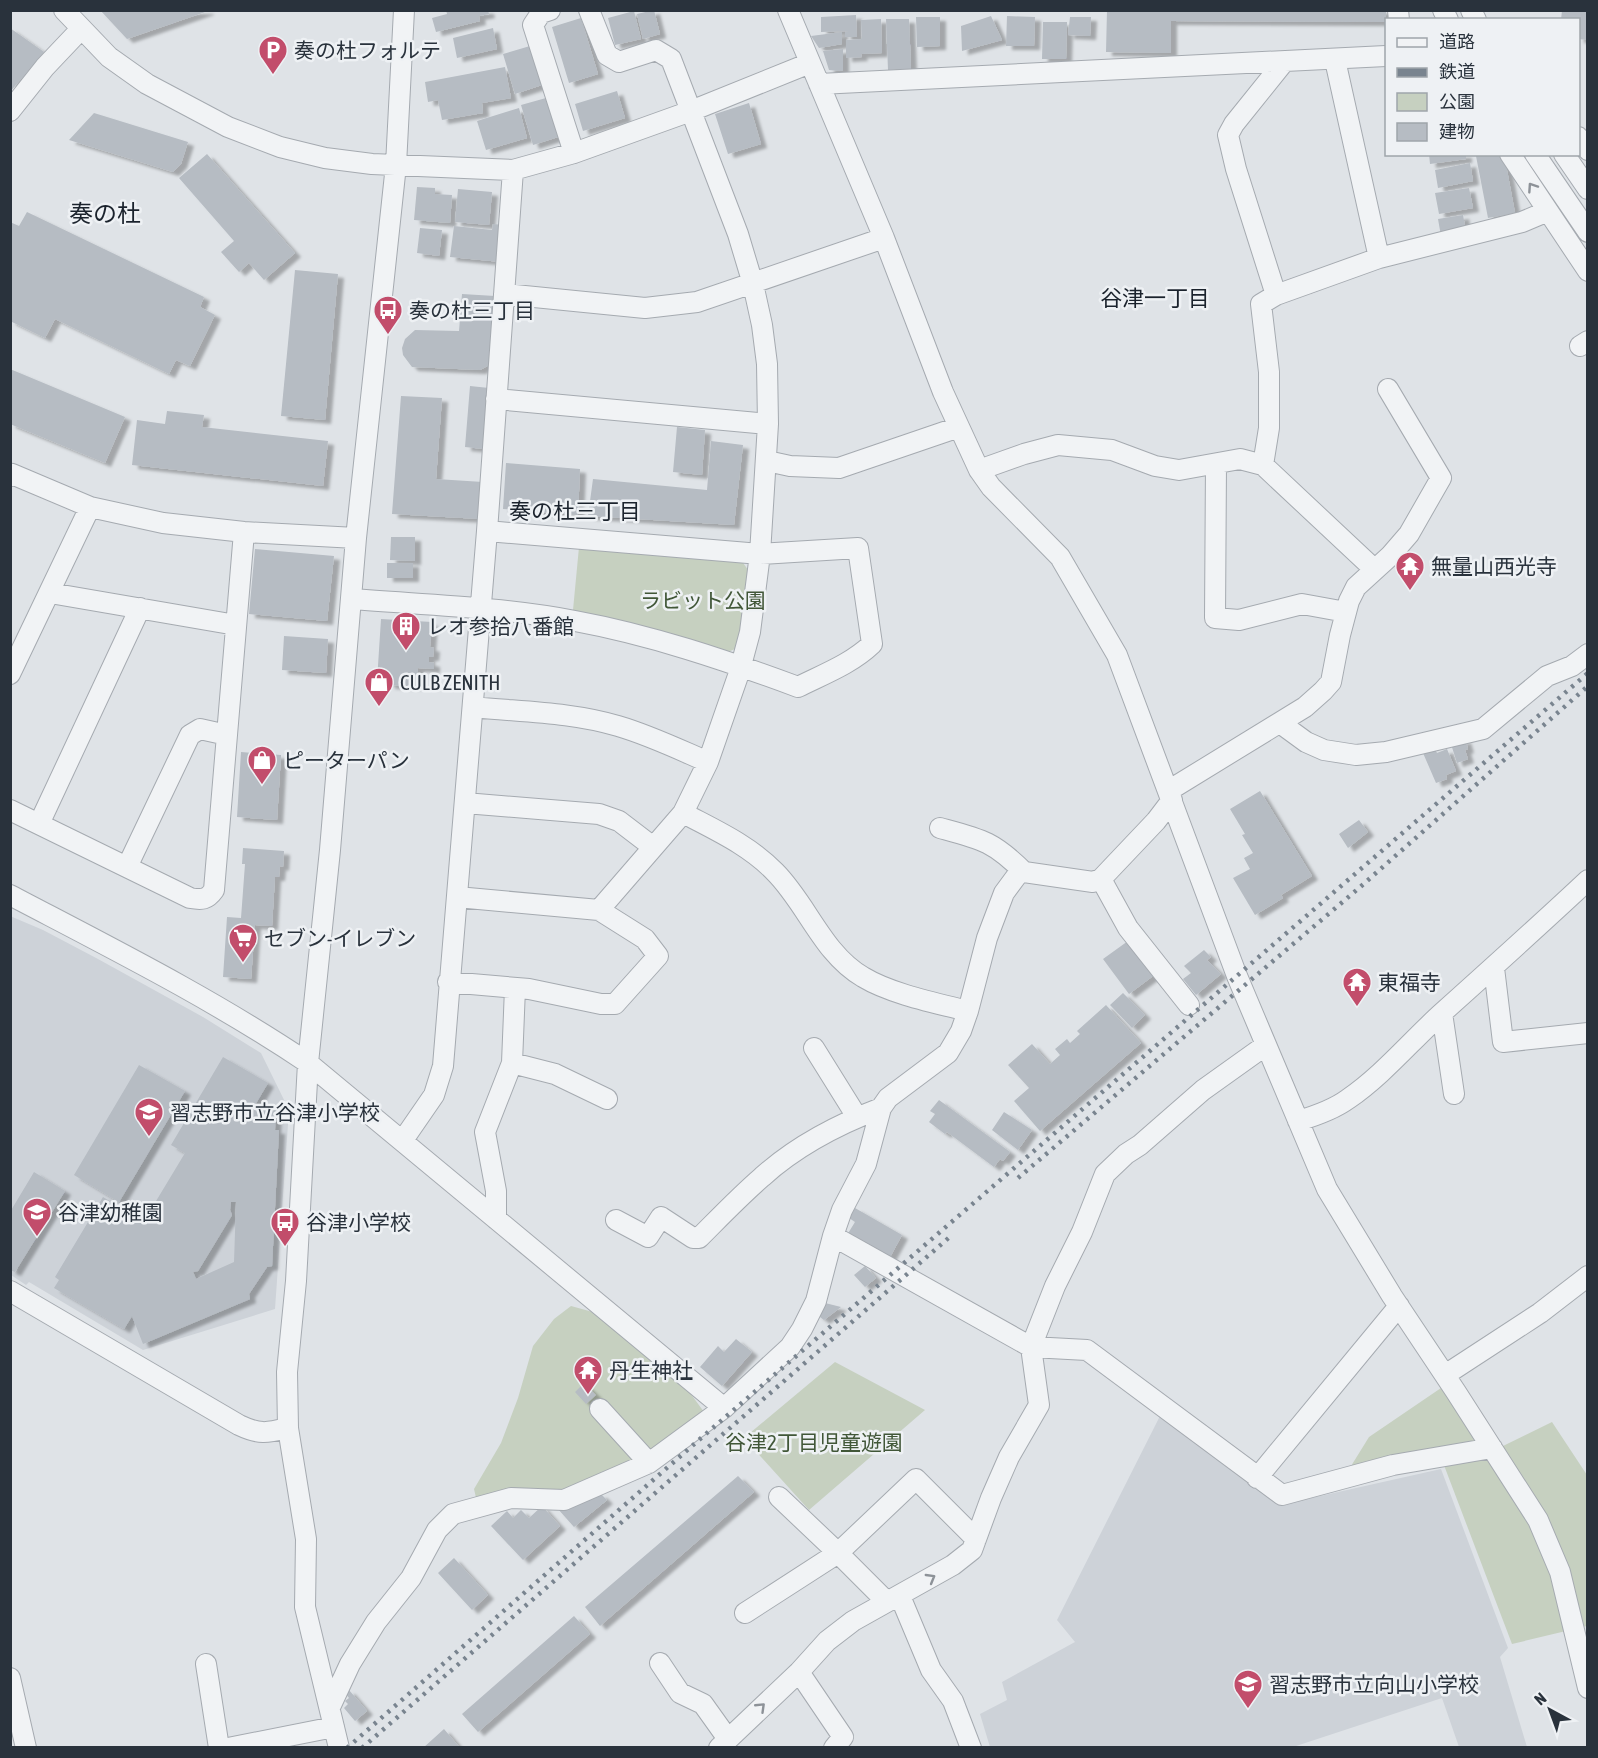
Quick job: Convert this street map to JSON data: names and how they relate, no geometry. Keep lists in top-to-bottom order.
{
  "districts": ["奏の杜", "谷津一丁目", "奏の杜三丁目"],
  "parks": ["ラビット公園", "谷津2丁目児童遊園"],
  "places": {
    "parking": ["奏の杜フォルテ"],
    "bus stop": ["奏の杜三丁目", "谷津小学校"],
    "temple": ["無量山西光寺", "東福寺", "丹生神社"],
    "building": ["レオ参拾八番館"],
    "shop": ["CULB ZENITH", "ピーターパン"],
    "supermarket": ["セブン-イレブン"],
    "school or university": ["習志野市立谷津小学校", "谷津幼稚園", "習志野市立向山小学校"]
  },
  "legend": [
    "道路",
    "鉄道",
    "公園",
    "建物"
  ],
  "north": "top left"
}
